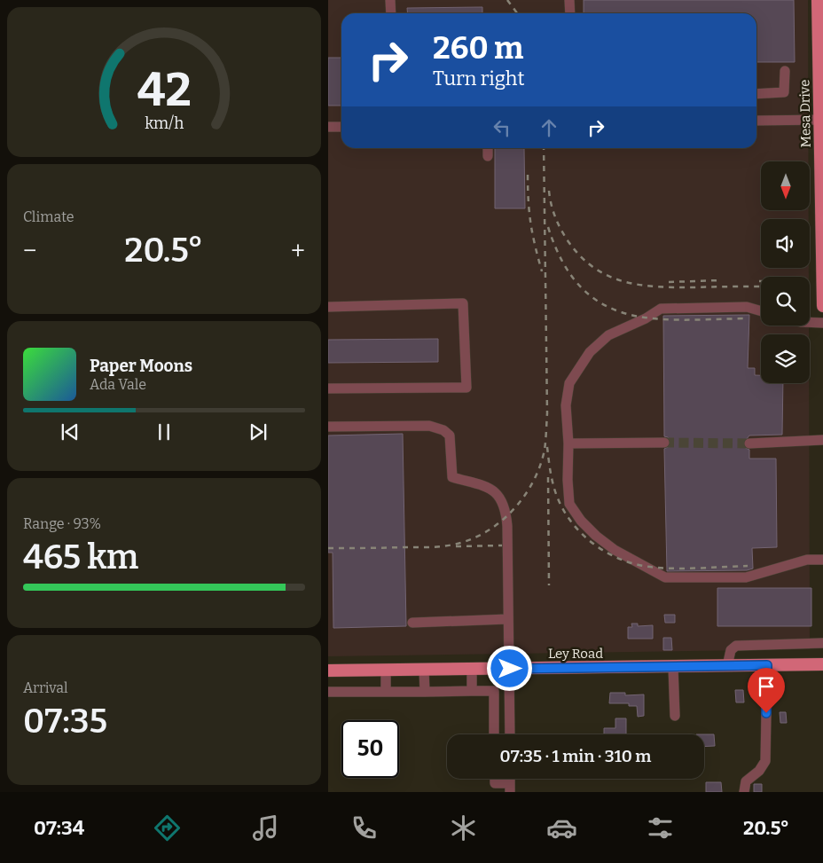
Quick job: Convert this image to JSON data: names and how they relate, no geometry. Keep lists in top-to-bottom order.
{
  "streets": {
    "main road": ["Mesa Drive", "Ley Road"]
  },
  "north": "bottom",
  "page": {
    "turn": ["260 m", "Turn right"],
    "tile": [
      "Climate",
      ["Range · 93%", "465 km"],
      ["Arrival", "07:35"]
    ],
    "heat": ["−", "20.5°", "+"],
    "song": ["Paper Moons", "Ada Vale"],
    "limit": "50",
    "trip": "07:35 · 1 min · 310 m",
    "tabs": ["07:34", "20.5°"],
    "gauge": ["42", "km/h"]
  }
}
